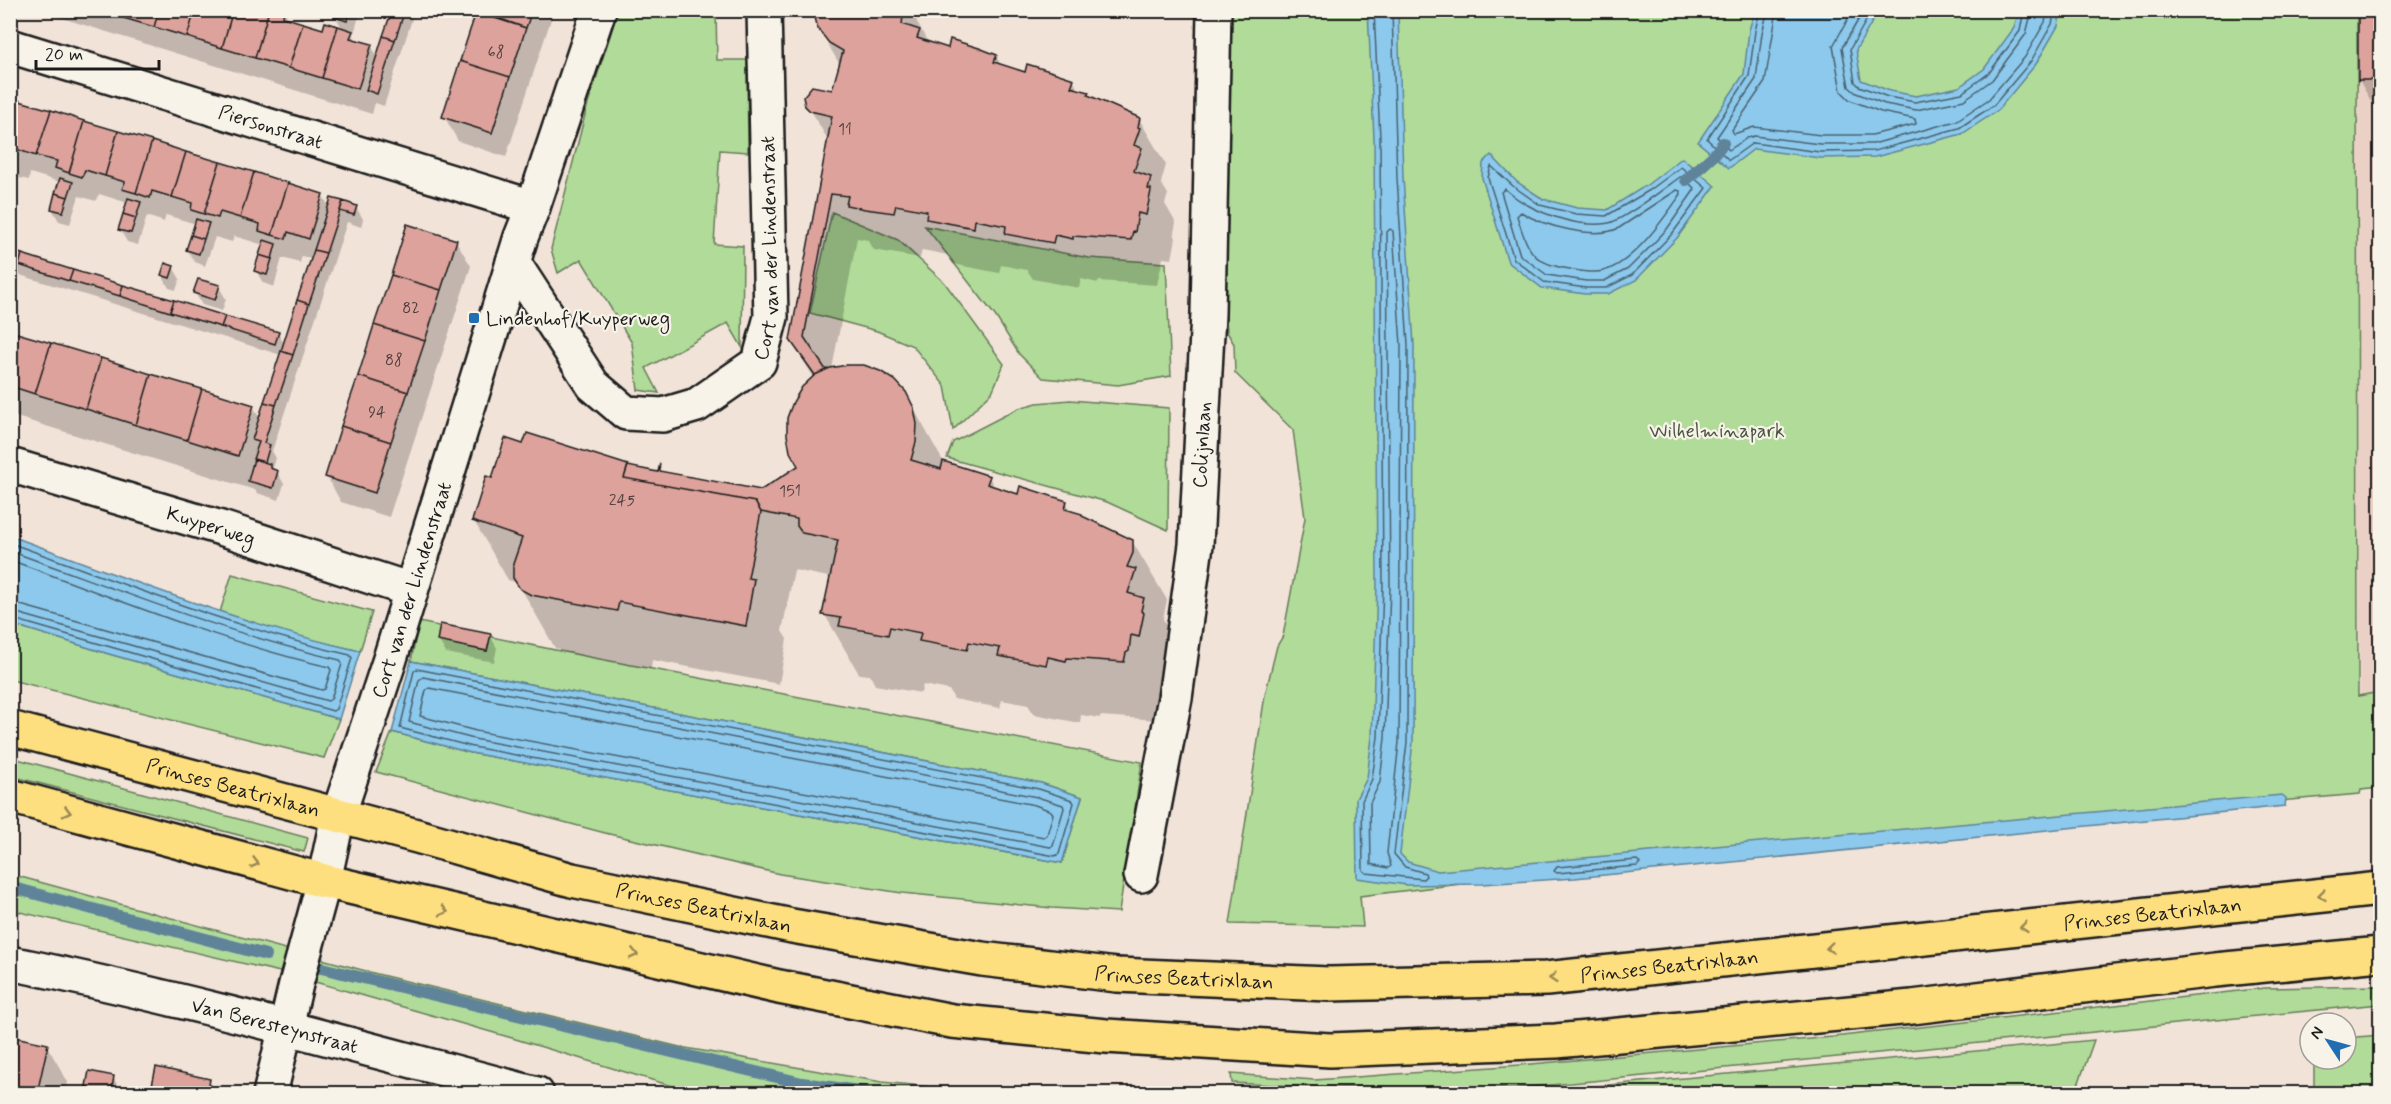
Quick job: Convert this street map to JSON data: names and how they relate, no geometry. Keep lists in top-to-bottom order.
{
  "streets": {
    "main road": ["Prinses Beatrixlaan"],
    "street": [
      "Piersonstraat",
      "Cort van der Lindenstraat",
      "Colijnlaan",
      "Kuyperweg",
      "Van Beresteynstraat"
    ]
  },
  "crossings": [
    ["Piersonstraat", "Cort van der Lindenstraat"],
    ["Cort van der Lindenstraat", "Kuyperweg"],
    ["Cort van der Lindenstraat", "Prinses Beatrixlaan"],
    ["Cort van der Lindenstraat", "Van Beresteynstraat"]
  ],
  "parks": ["Wilhelminapark"],
  "places": {
    "transit": ["Lindenhof/Kuyperweg"]
  },
  "house_numbers": [
    "68",
    "11",
    "82",
    "88",
    "94",
    "151",
    "245"
  ],
  "scale_bar": "20 m",
  "north": "top left"
}
